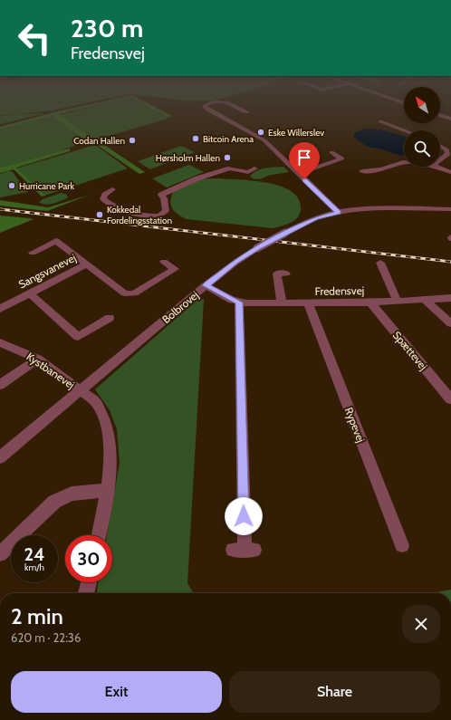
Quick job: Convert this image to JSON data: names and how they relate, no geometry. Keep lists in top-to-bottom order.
{
  "streets": {
    "street": [
      "Sangsvanevej",
      "Fredensvej",
      "Bolbrovej",
      "Spættevej",
      "Kystbanevej",
      "Rypevej"
    ]
  },
  "crossings": [
    ["Fredensvej", "Bolbrovej"],
    ["Fredensvej", "Spættevej"],
    ["Fredensvej", "Rypevej"],
    ["Bolbrovej", "Kystbanevej"]
  ],
  "places": [
    "Eske Willerslev",
    "Bitcoin Arena",
    "Codan Hallen",
    "Hørsholm Hallen",
    "Hurricane Park",
    "Kokkedal Fordelingsstation"
  ],
  "north": "top left",
  "page": {
    "turn": ["230 m", "Fredensvej"],
    "speed": "24 km/h",
    "limit": "30",
    "heading": ["2 min", "620 m · 22:36"],
    "buttons": ["Exit", "Share"]
  }
}
